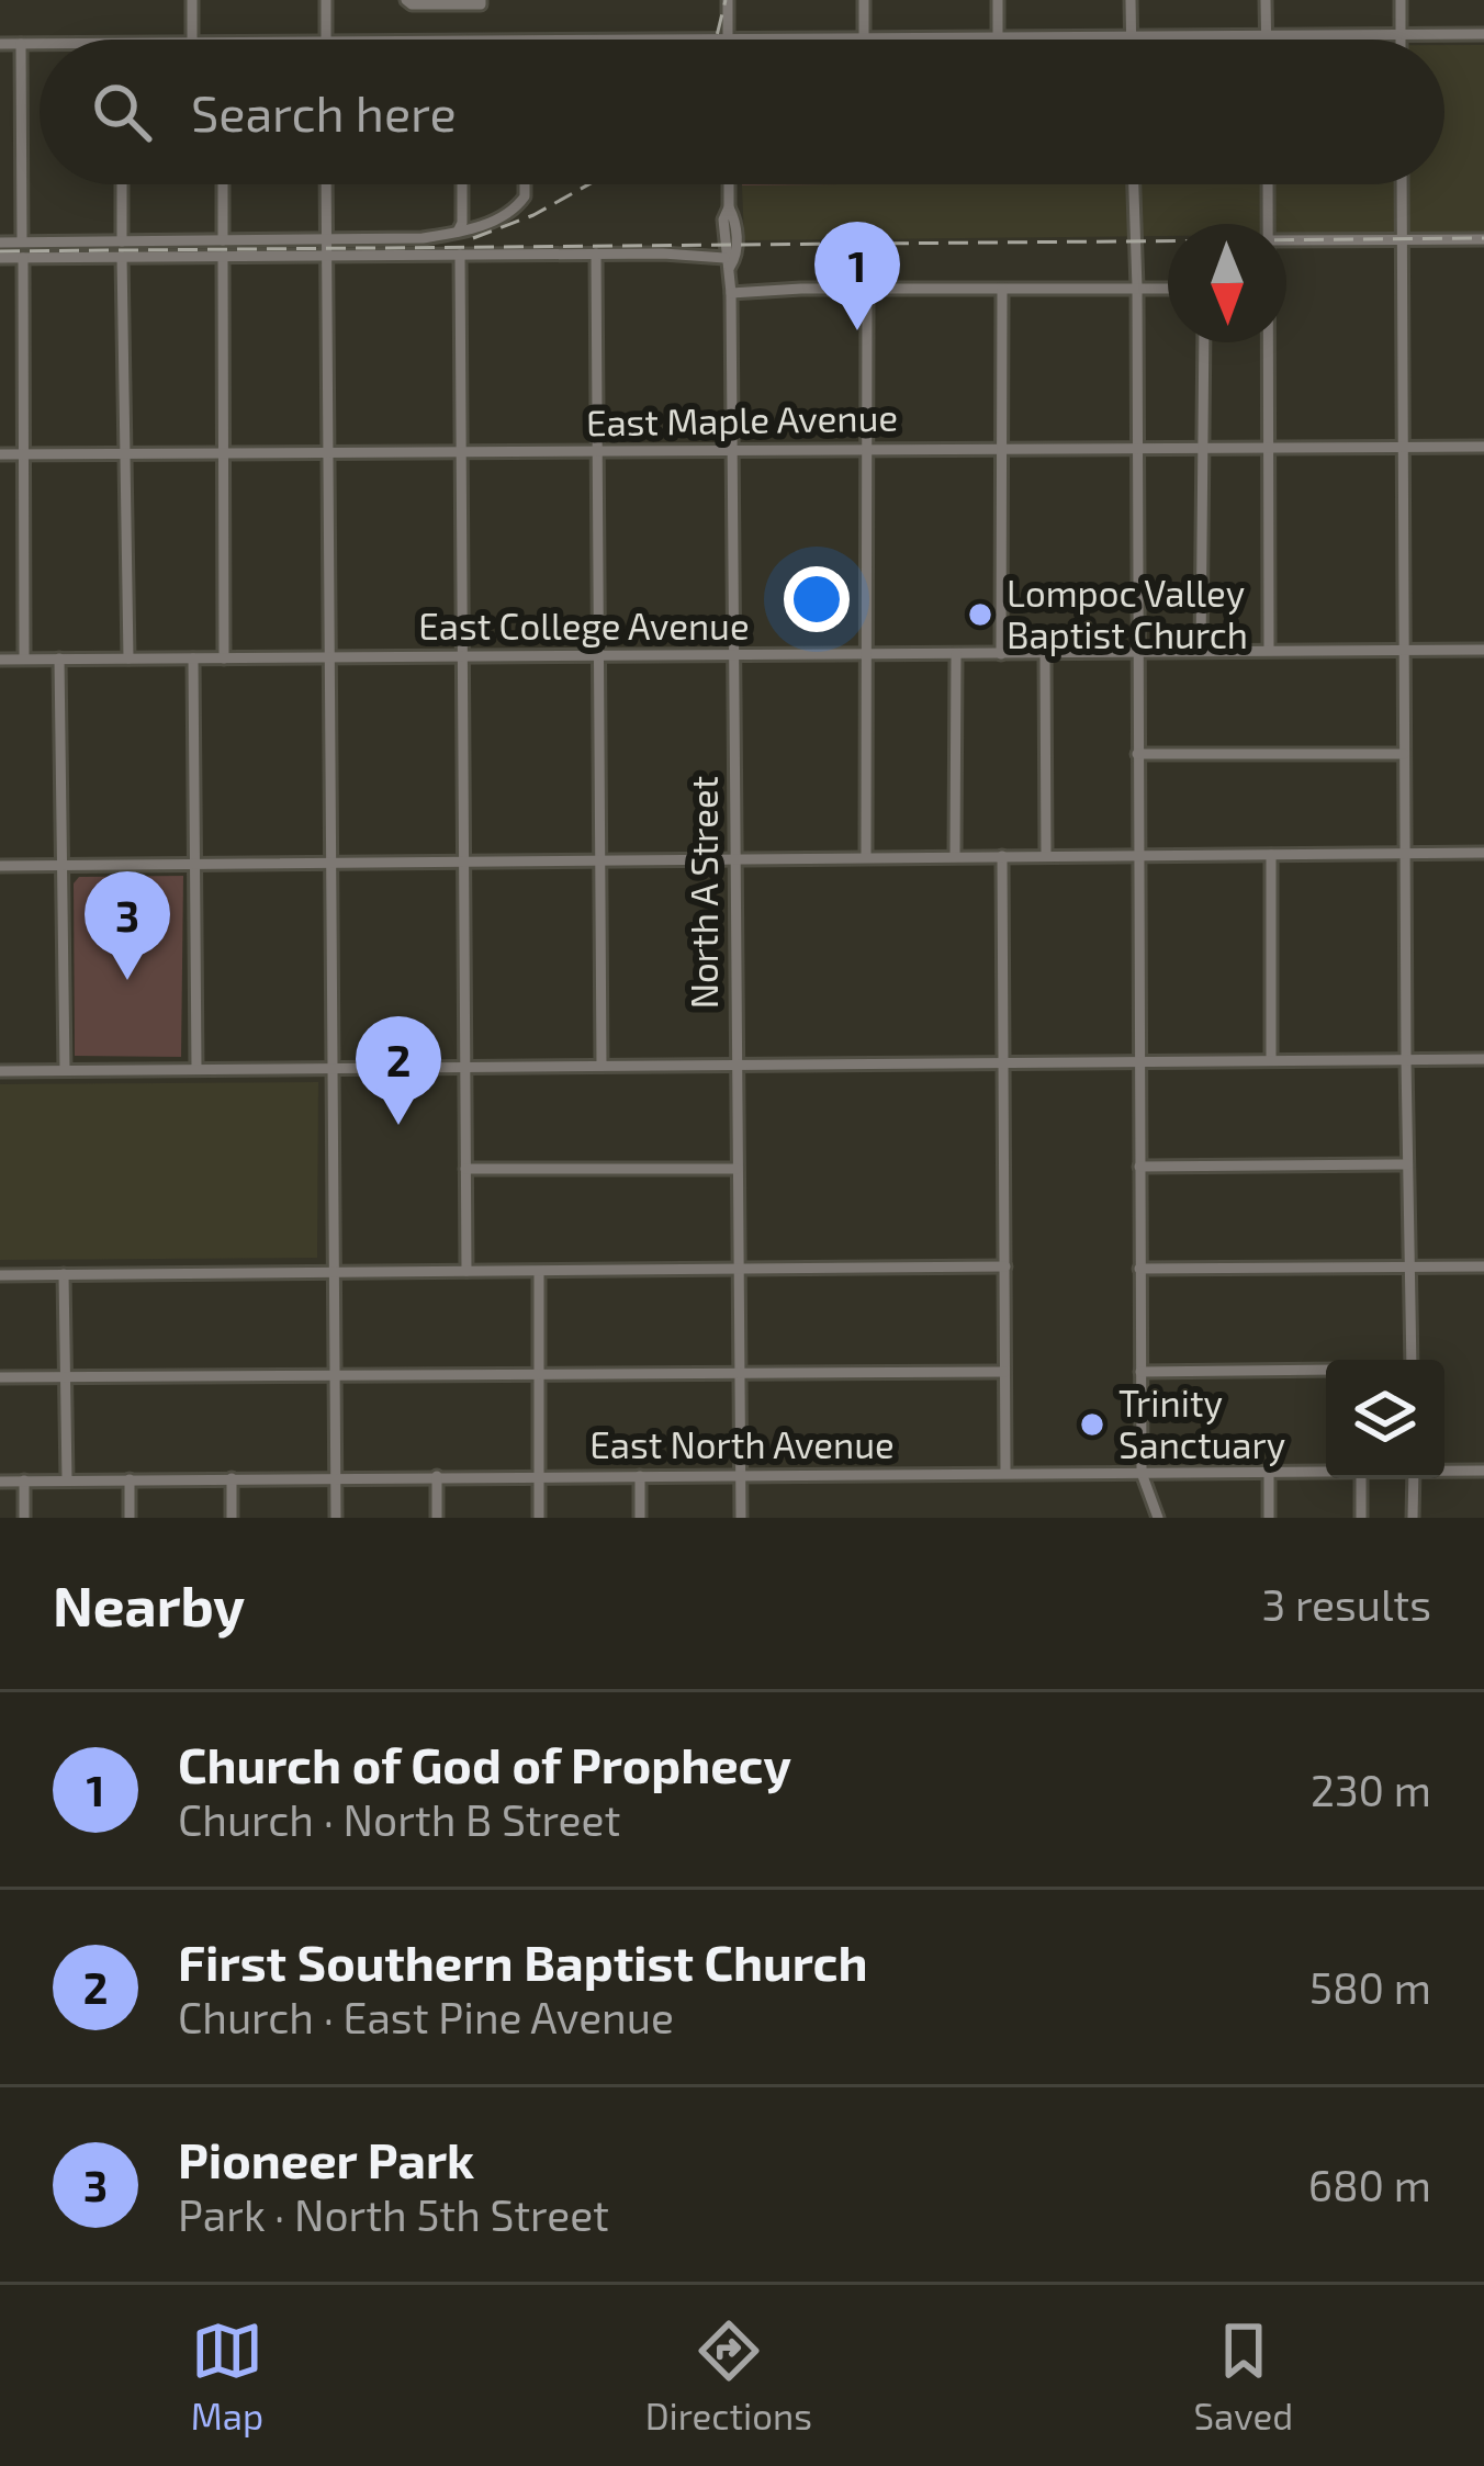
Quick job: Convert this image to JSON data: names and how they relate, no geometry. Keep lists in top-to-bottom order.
{
  "streets": {
    "street": [
      "East Maple Avenue",
      "East College Avenue",
      "North A Street",
      "East North Avenue"
    ]
  },
  "crossings": [
    ["East Maple Avenue", "North A Street"],
    ["East College Avenue", "North A Street"],
    ["North A Street", "East North Avenue"]
  ],
  "places": ["Lompoc Valley Baptist Church", "Trinity Sanctuary"],
  "north": "bottom",
  "page": {
    "search": "Search here",
    "pins": ["1", "3", "2"],
    "heading": ["Nearby", "3 results"],
    "list": [
      {
        "mark": "1",
        "name": "Church of God of Prophecy",
        "note": "Church · North B Street",
        "value": "230 m"
      },
      {
        "mark": "2",
        "name": "First Southern Baptist Church",
        "note": "Church · East Pine Avenue",
        "value": "580 m"
      },
      {
        "mark": "3",
        "name": "Pioneer Park",
        "note": "Park · North 5th Street",
        "value": "680 m"
      }
    ],
    "nav": ["Map", "Directions", "Saved"]
  }
}
